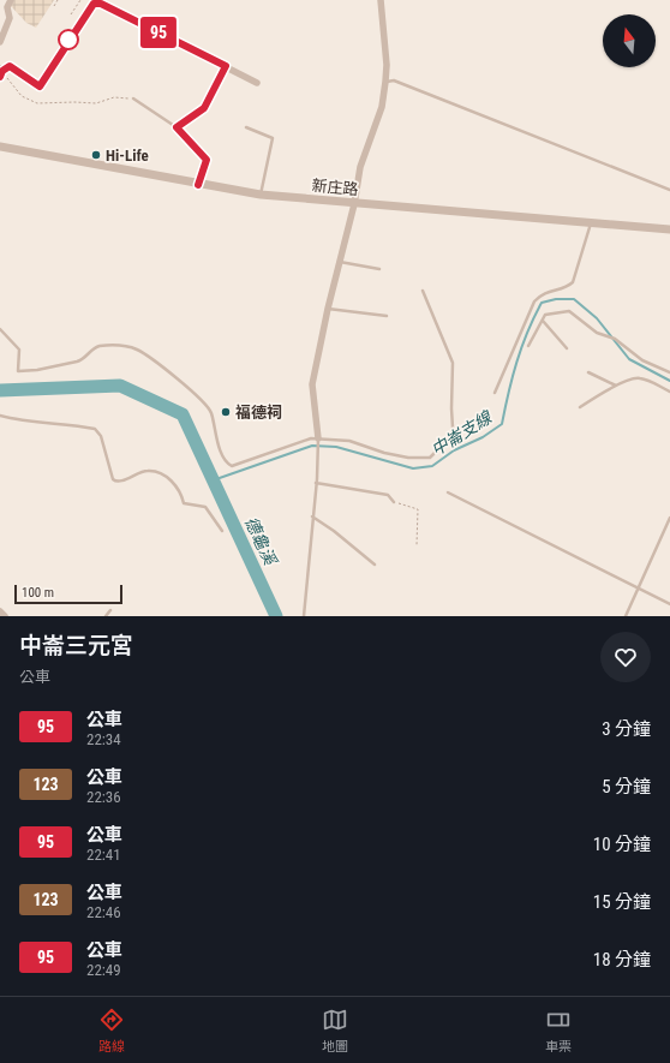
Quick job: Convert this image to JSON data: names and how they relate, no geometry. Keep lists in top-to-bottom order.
{
  "streets": {
    "street": ["新庄路"]
  },
  "water": ["中崙支線", "德龜溪"],
  "places": ["Hi-Life", "福德祠"],
  "lines": ["bus line 95"],
  "scale_bar": "100 m",
  "north": "top",
  "page": {
    "on_map": "95",
    "scale": "100 m",
    "heading": ["中崙三元宮", "公車"],
    "list": [
      {
        "mark": "95",
        "name": "公車",
        "note": "22:34",
        "value": "3 分鐘"
      },
      {
        "mark": "123",
        "name": "公車",
        "note": "22:36",
        "value": "5 分鐘"
      },
      {
        "mark": "95",
        "name": "公車",
        "note": "22:41",
        "value": "10 分鐘"
      },
      {
        "mark": "123",
        "name": "公車",
        "note": "22:46",
        "value": "15 分鐘"
      },
      {
        "mark": "95",
        "name": "公車",
        "note": "22:49",
        "value": "18 分鐘"
      }
    ],
    "tabs": ["路線", "地圖", "車票"]
  }
}
